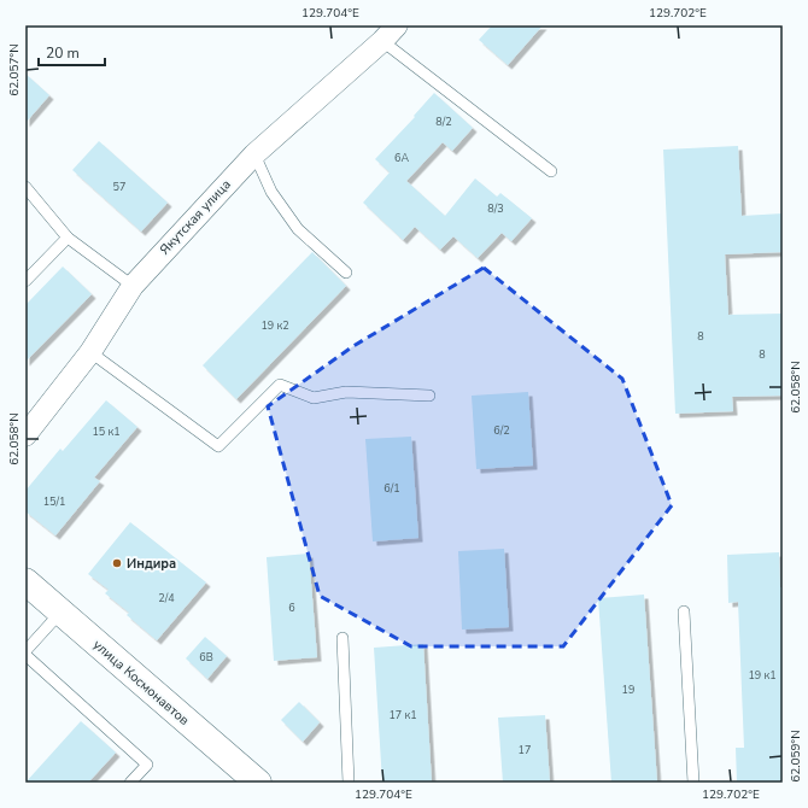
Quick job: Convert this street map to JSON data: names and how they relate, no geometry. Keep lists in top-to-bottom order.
{
  "streets": {
    "street": ["Якутская улица", "улица Космонавтов"]
  },
  "places": ["Индира"],
  "house_numbers": [
    "8/2",
    "6А",
    "57",
    "8/3",
    "19 к2",
    "8",
    "8",
    "6/2",
    "15 к1",
    "6/1",
    "15/1",
    "2/4",
    "6",
    "6В",
    "19 к1",
    "19",
    "17 к1",
    "17"
  ],
  "scale_bar": "20 m",
  "coordinates": [
    "129.704°E",
    "129.702°E",
    "62.057°N",
    "62.058°N",
    "62.059°N"
  ]
}
